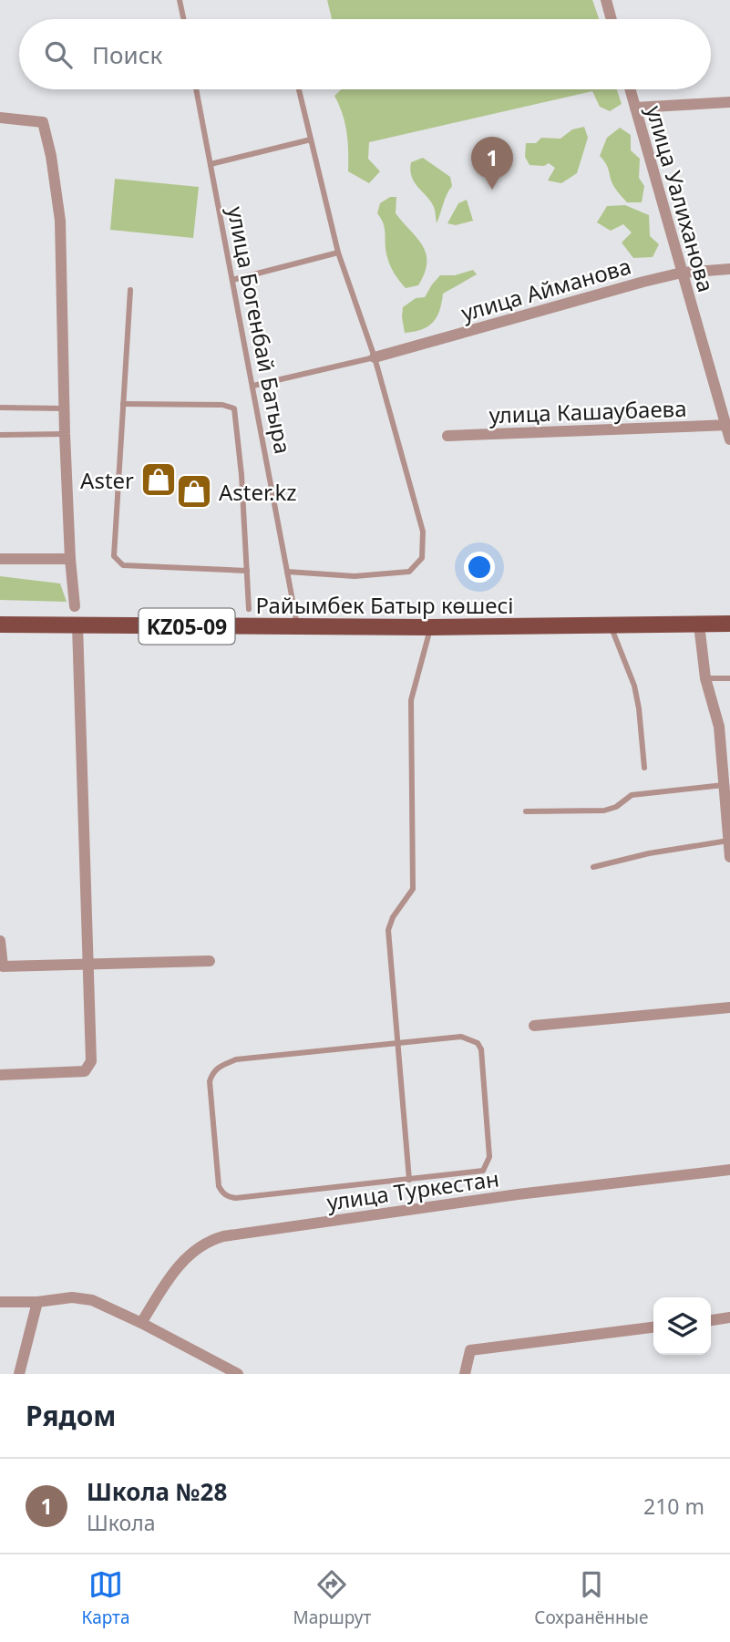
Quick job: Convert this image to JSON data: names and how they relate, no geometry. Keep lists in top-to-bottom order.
{
  "streets": {
    "main road": ["Райымбек Батыр көшесі", "KZ05-09"],
    "street": [
      "улица Уалиханова",
      "улица Айманова",
      "улица Кашаубаева",
      "улица Туркестан"
    ],
    "lane": ["улица Богенбай Батыра"]
  },
  "crossings": [
    ["улица Уалиханова", "улица Айманова"],
    ["улица Уалиханова", "улица Кашаубаева"],
    ["улица Богенбай Батыра", "Райымбек Батыр көшесі"]
  ],
  "places": {
    "shop": ["Aster", "Aster.kz"]
  },
  "page": {
    "search": "Поиск",
    "pins": "1",
    "heading": "Рядом",
    "list": [
      {
        "mark": "1",
        "name": "Школа №28",
        "note": "Школа",
        "value": "210 m"
      }
    ],
    "nav": ["Карта", "Маршрут", "Сохранённые"]
  }
}
